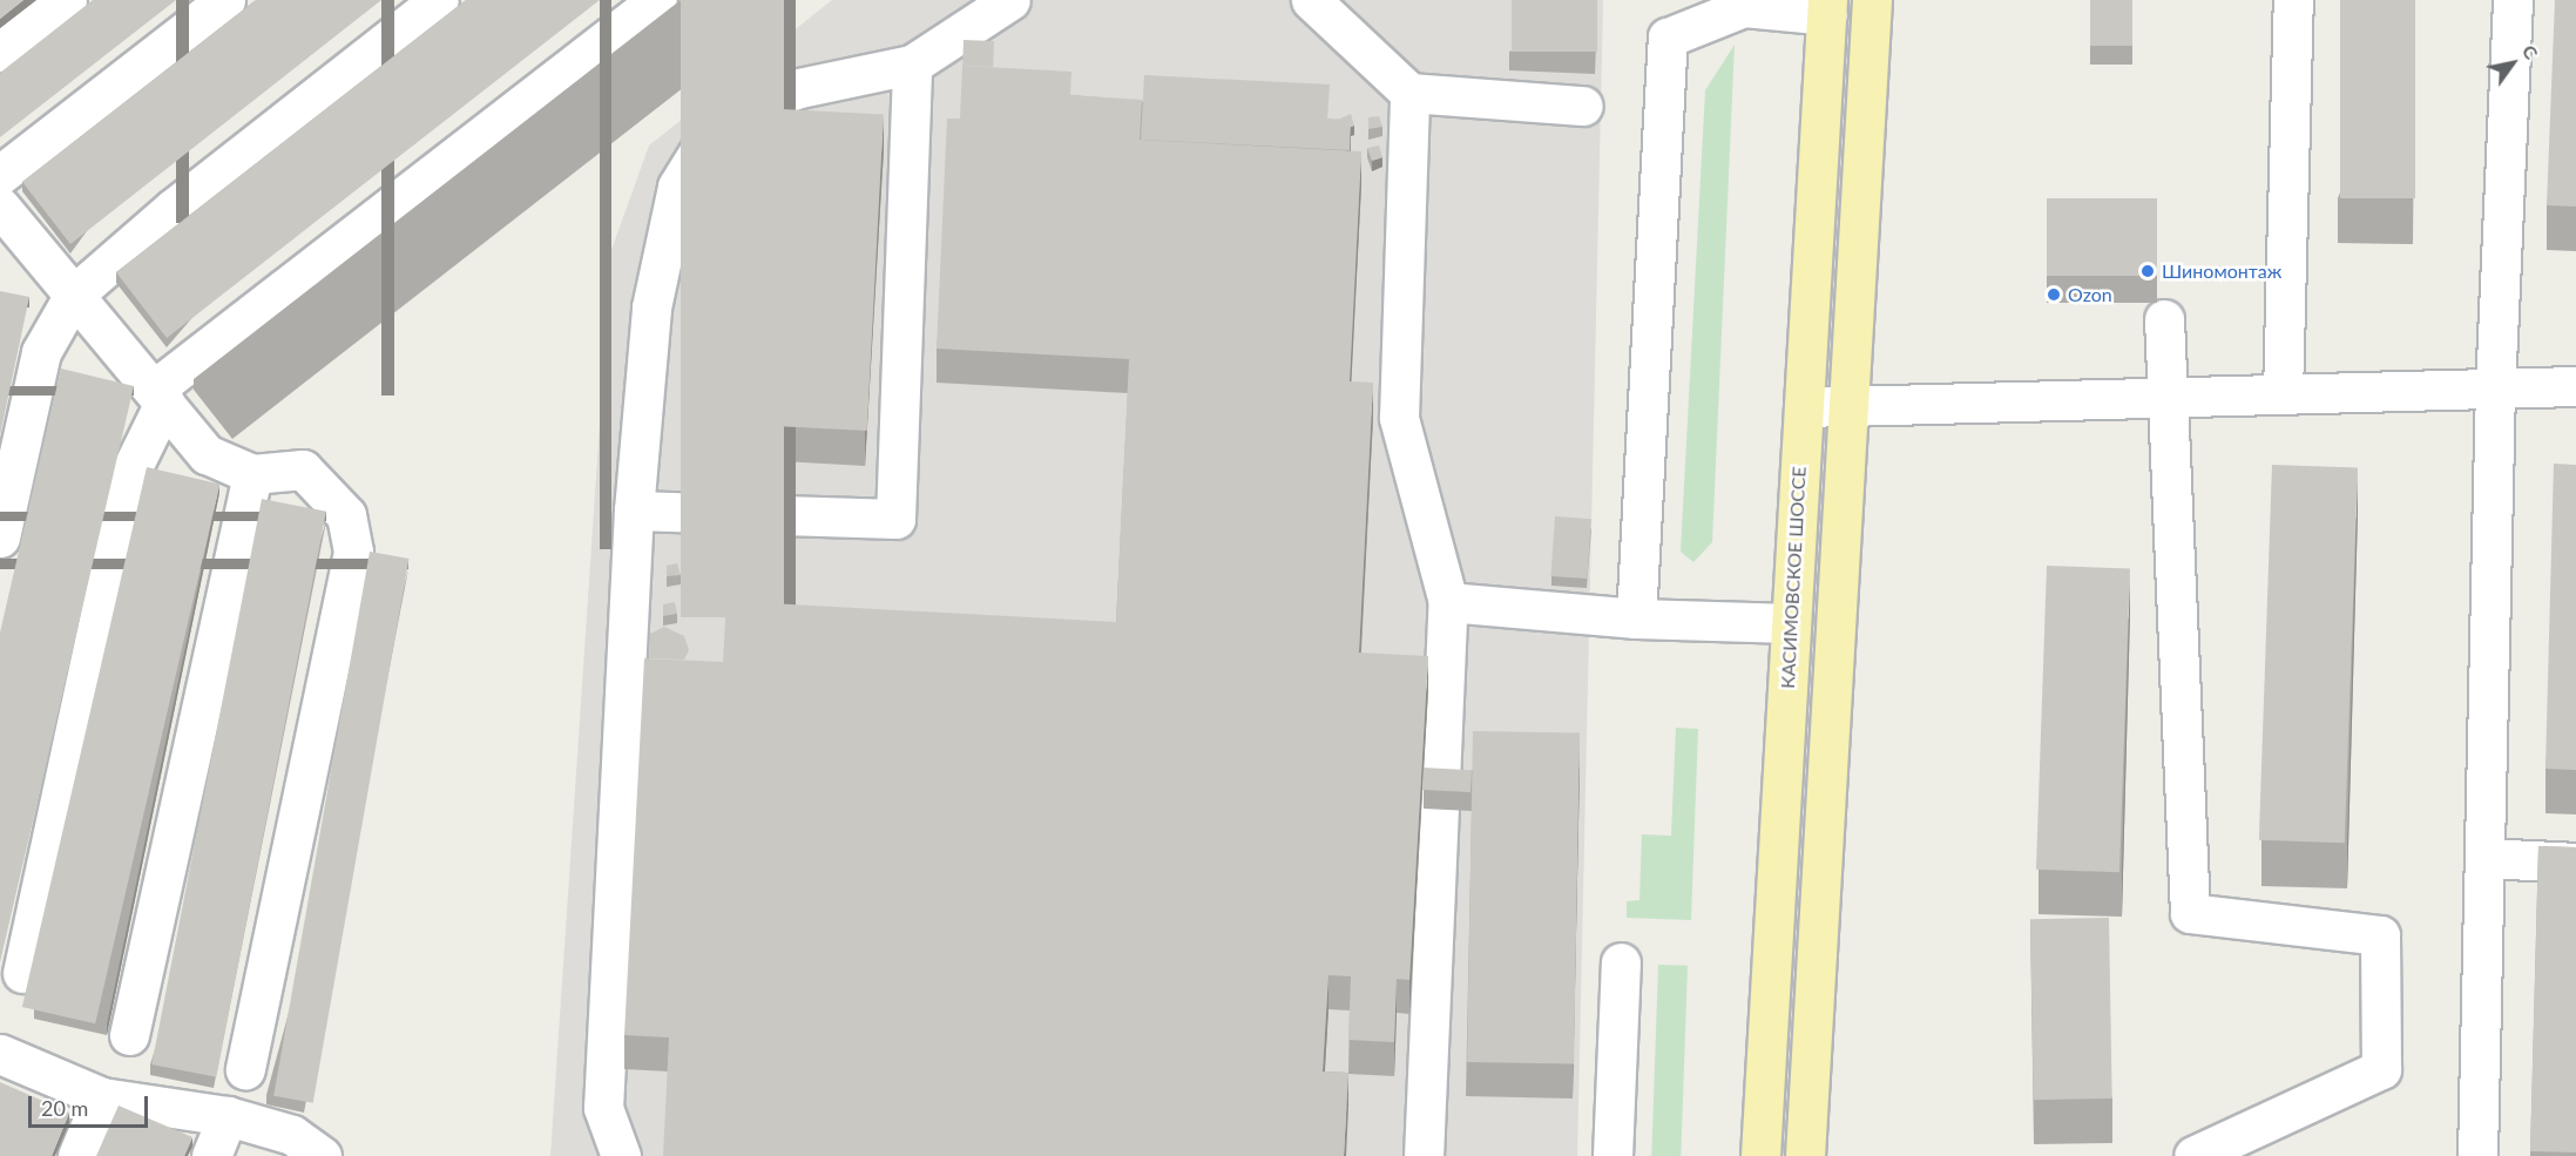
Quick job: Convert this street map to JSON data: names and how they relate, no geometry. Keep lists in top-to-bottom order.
{
  "streets": {
    "main road": ["КАСИМОВСКОЕ ШОССЕ"]
  },
  "places": ["Шиномонтаж", "Ozon"],
  "scale_bar": "20 m",
  "north": "top right"
}
